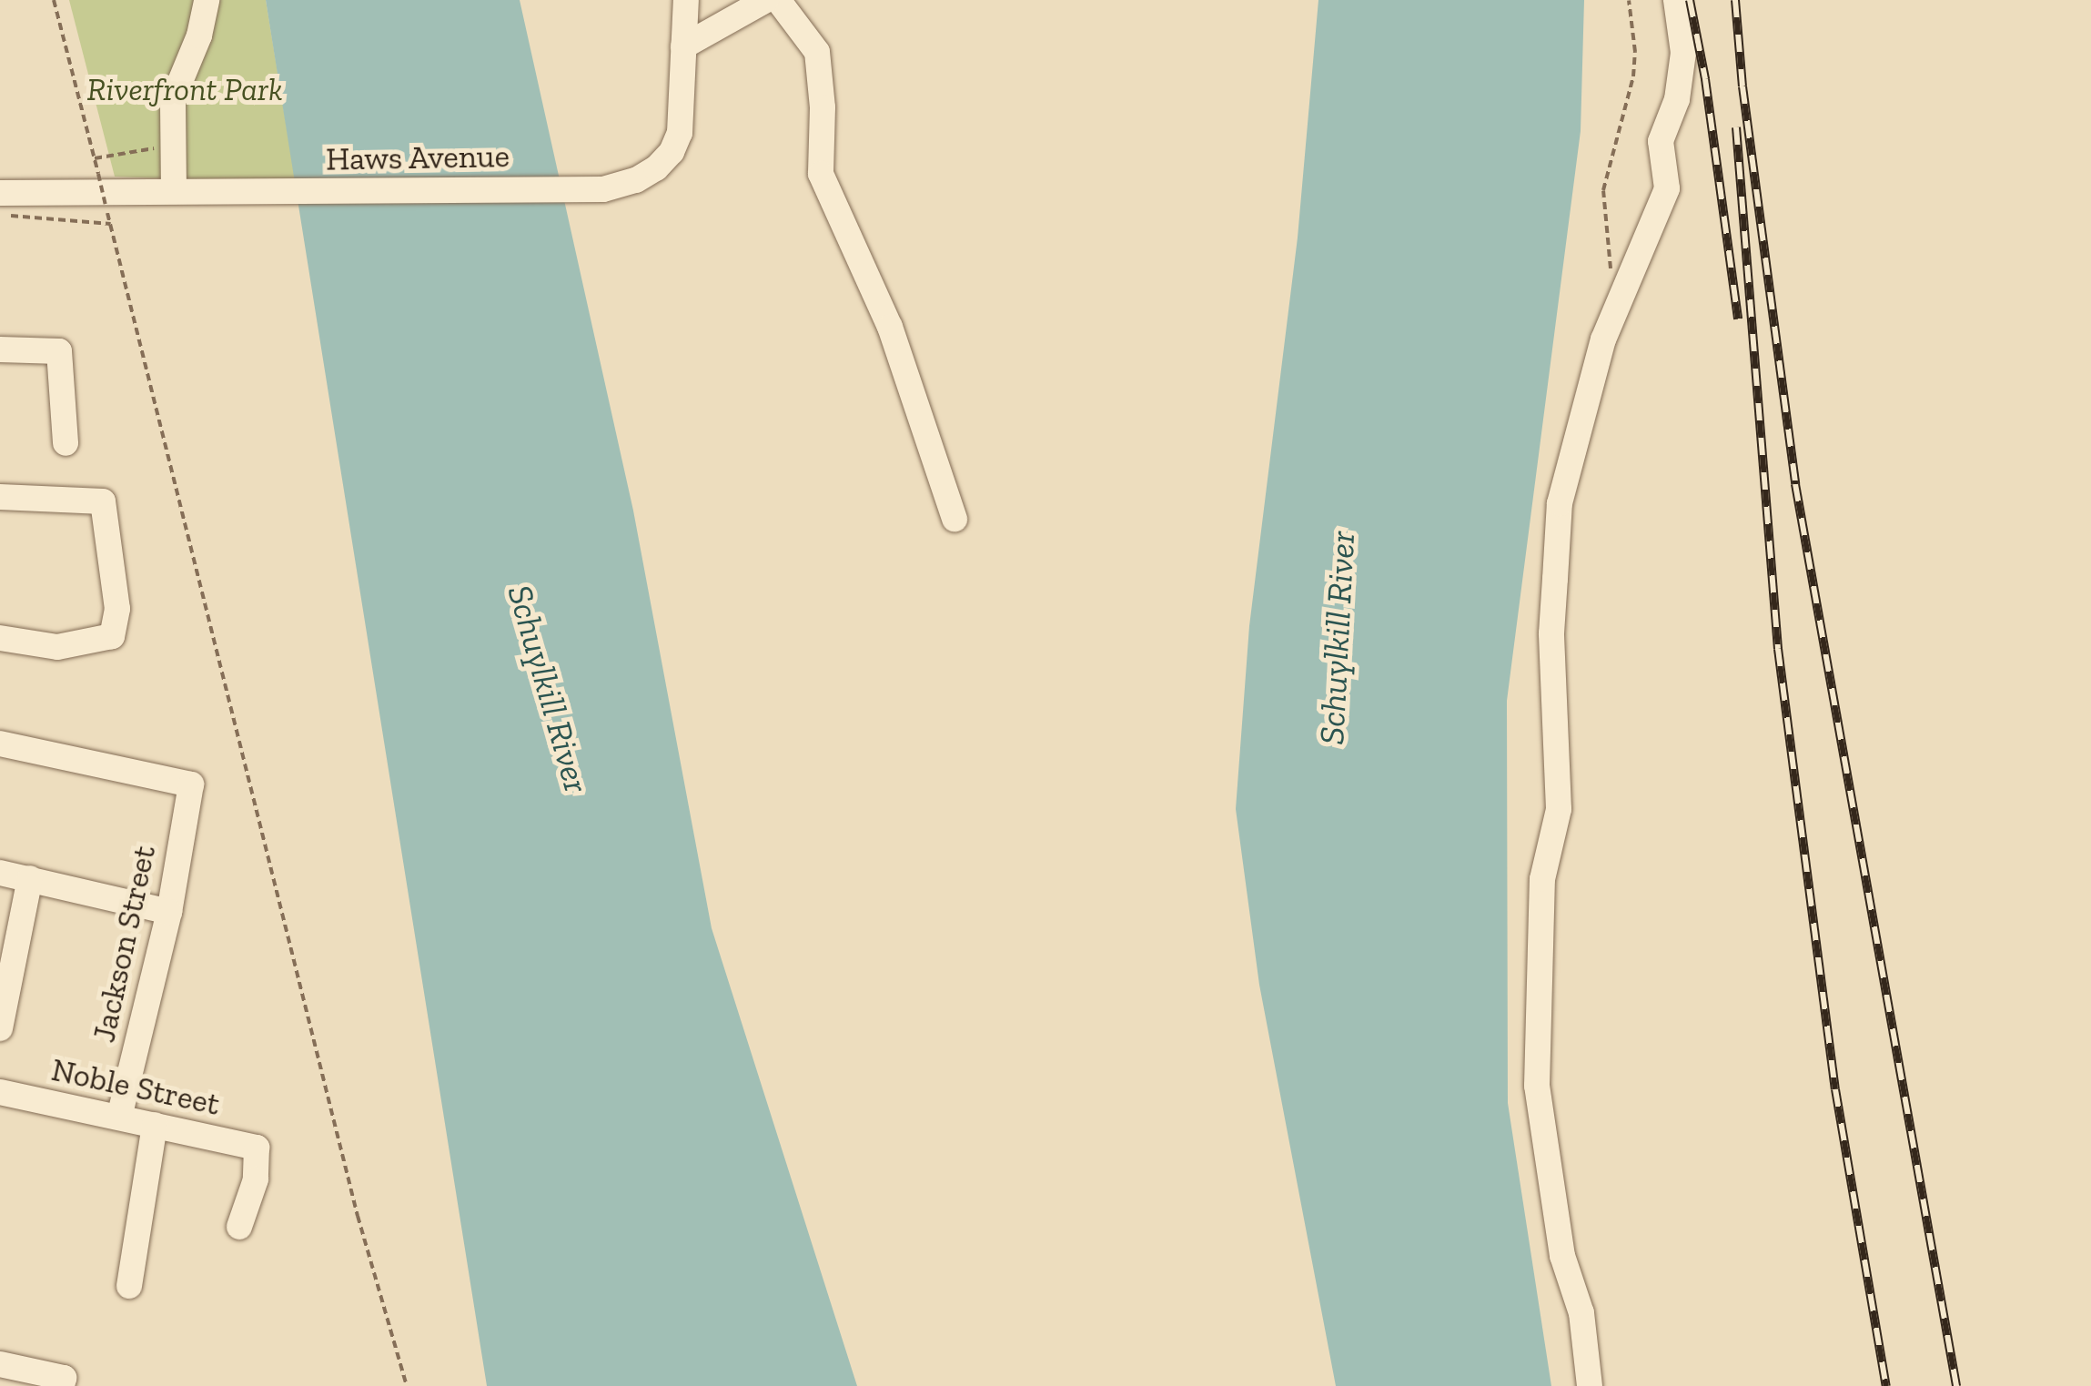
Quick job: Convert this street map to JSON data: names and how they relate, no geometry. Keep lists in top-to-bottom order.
{
  "streets": {
    "street": ["Haws Avenue", "Jackson Street", "Noble Street"]
  },
  "crossings": [
    ["Jackson Street", "Noble Street"]
  ],
  "water": ["Schuylkill River"],
  "parks": ["Riverfront Park"]
}
